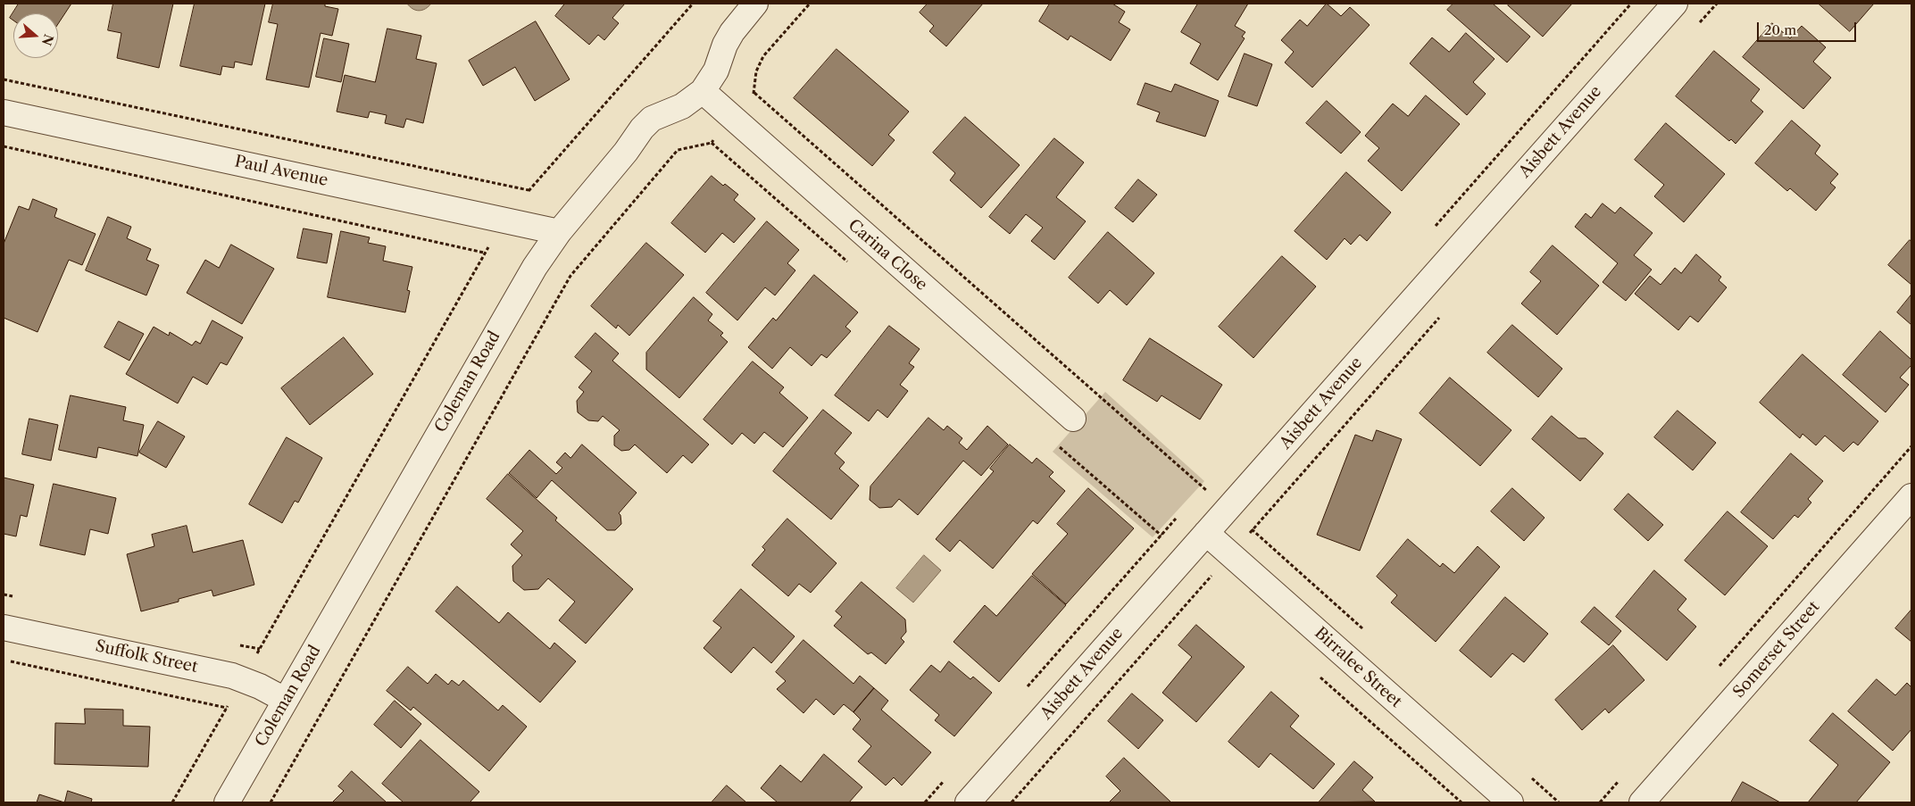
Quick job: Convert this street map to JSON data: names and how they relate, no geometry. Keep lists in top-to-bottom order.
{
  "streets": {
    "street": [
      "Aisbett Avenue",
      "Paul Avenue",
      "Carina Close",
      "Coleman Road",
      "Somerset Street",
      "Suffolk Street",
      "Birralee Street"
    ]
  },
  "crossings": [
    ["Aisbett Avenue", "Birralee Street"],
    ["Paul Avenue", "Coleman Road"],
    ["Carina Close", "Coleman Road"],
    ["Coleman Road", "Suffolk Street"]
  ],
  "scale_bar": "20 m",
  "north": "right"
}
